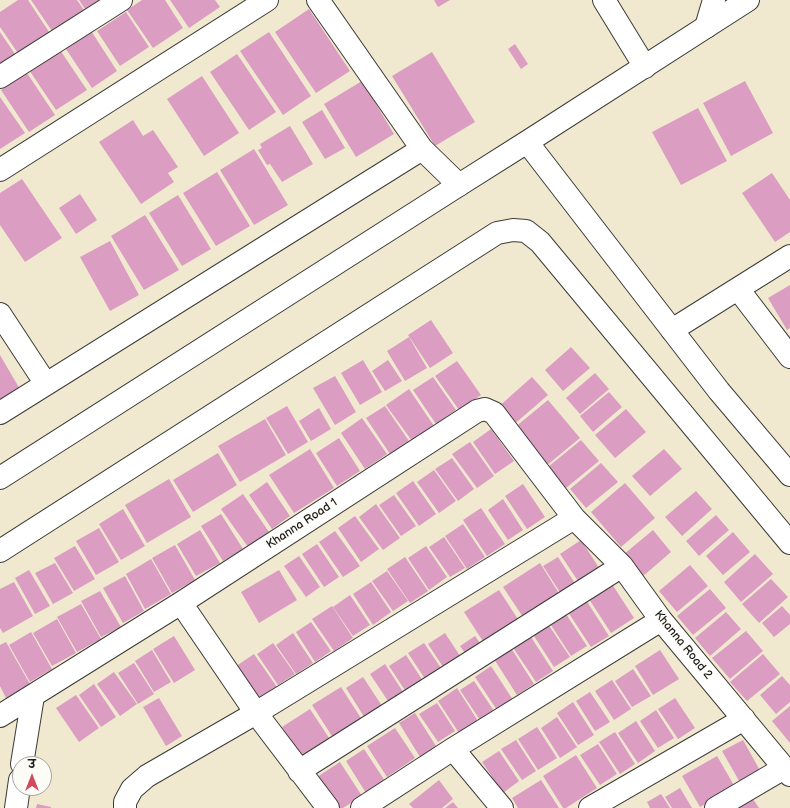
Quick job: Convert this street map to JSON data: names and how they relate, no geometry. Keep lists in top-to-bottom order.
{
  "streets": {
    "street": ["Khanna Road 1", "Khanna Road 2"]
  },
  "crossings": [
    ["Khanna Road 1", "Khanna Road 2"]
  ],
  "north": "top"
}
